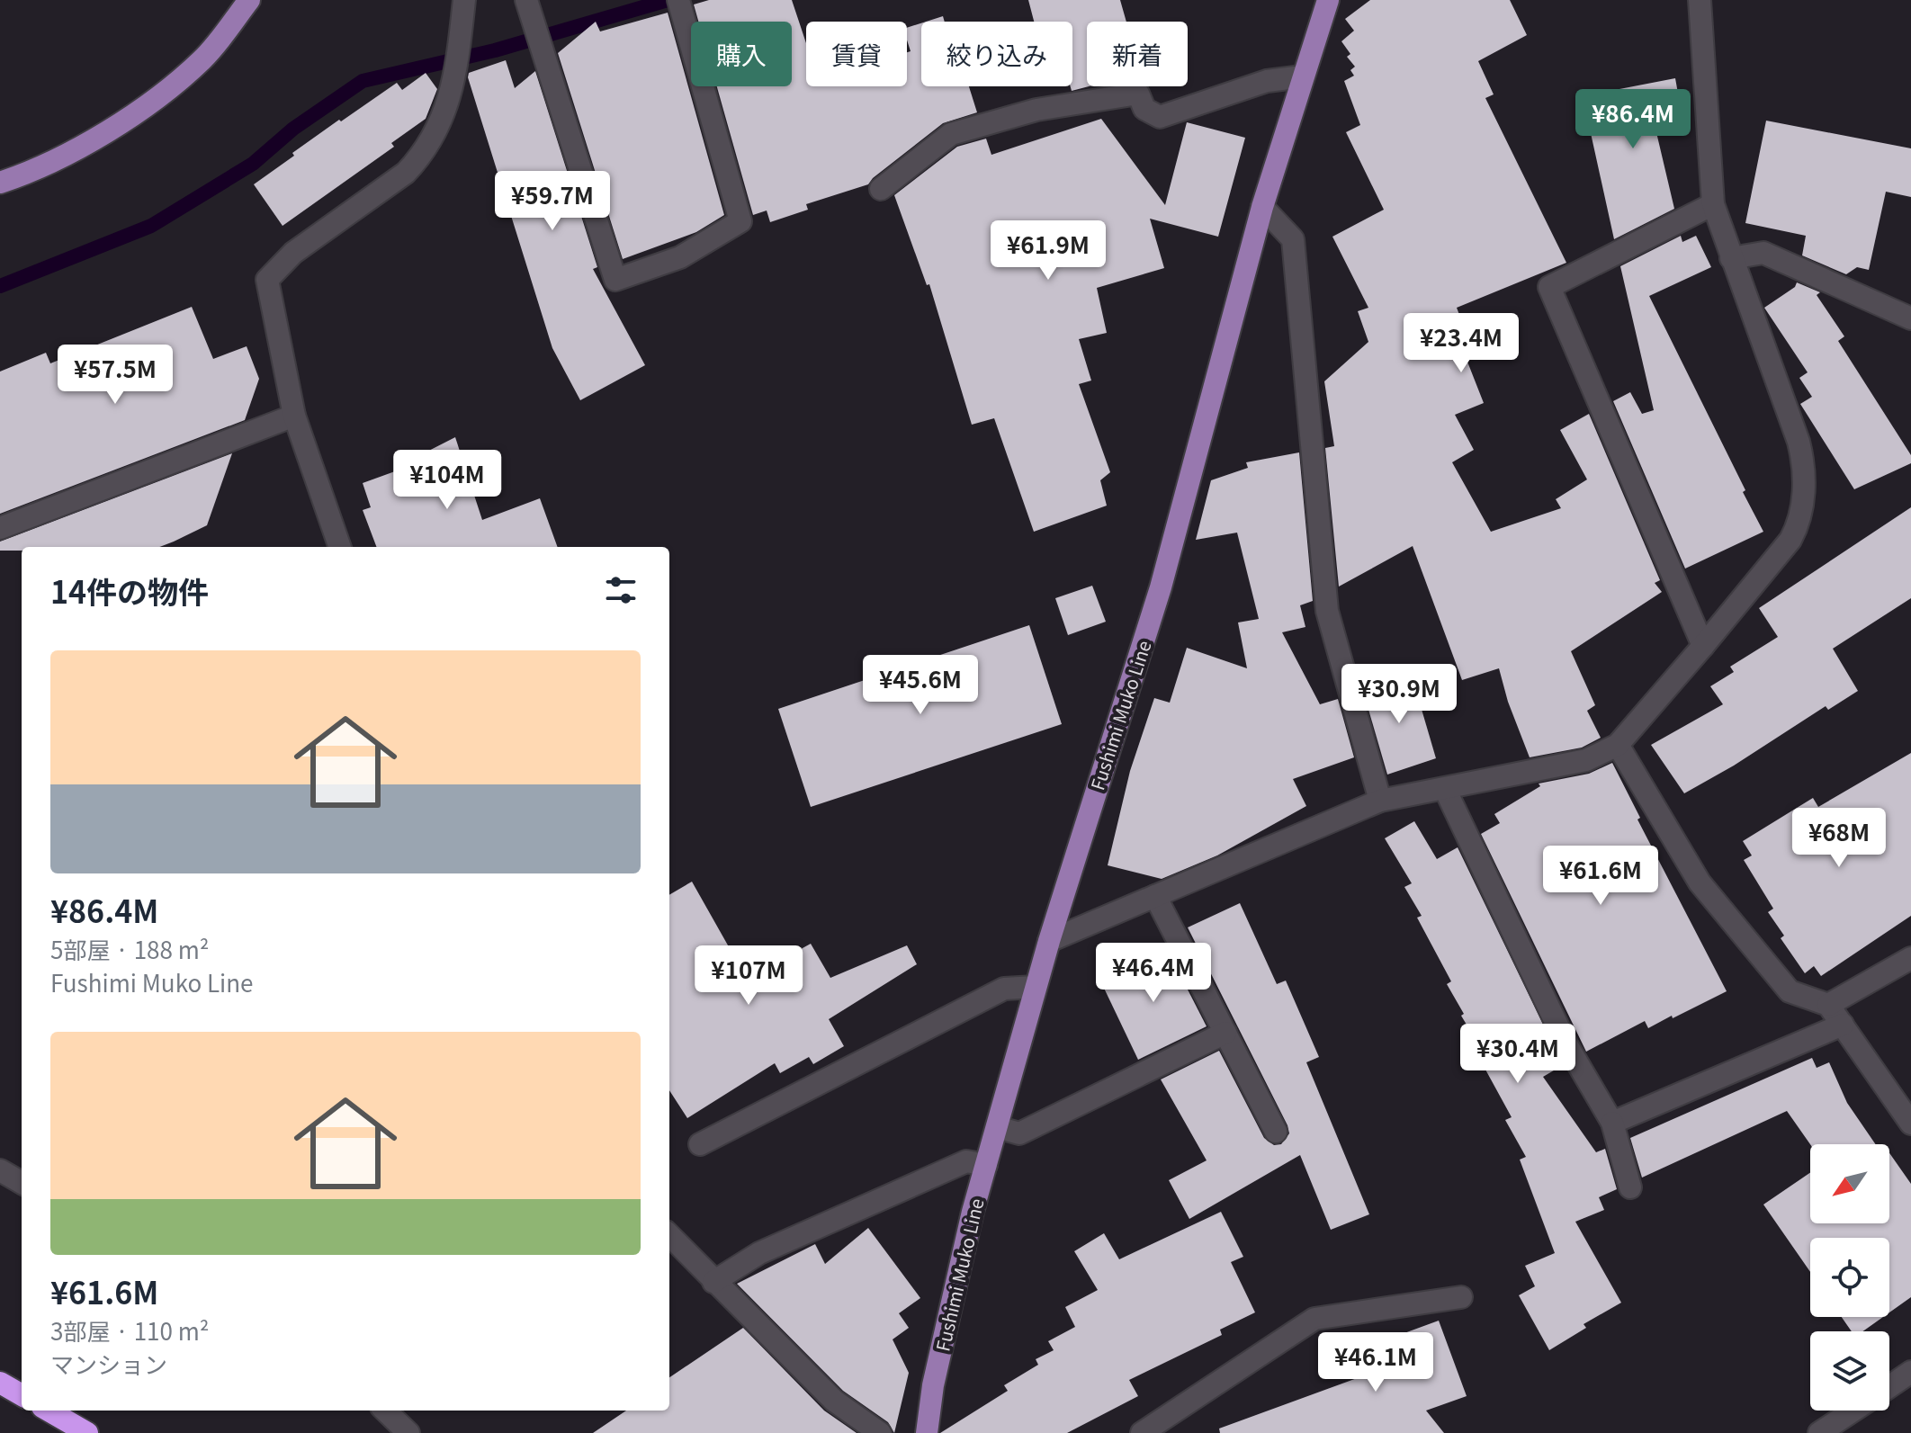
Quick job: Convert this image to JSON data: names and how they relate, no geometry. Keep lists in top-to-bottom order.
{
  "streets": {
    "main road": ["Fushimi Muko Line"]
  },
  "north": "bottom left",
  "page": {
    "chip": [
      "購入",
      "賃貸",
      "絞り込み",
      "新着"
    ],
    "price": [
      "¥86.4M",
      "¥59.7M",
      "¥61.9M",
      "¥23.4M",
      "¥57.5M",
      "¥104M",
      "¥45.6M",
      "¥30.9M",
      "¥68M",
      "¥61.6M",
      "¥46.4M",
      "¥107M",
      "¥30.4M",
      "¥46.1M"
    ],
    "heading": "14件の物件",
    "list": [
      {
        "name": "¥86.4M",
        "note": "5部屋 · 188 m² · Fushimi Muko Line"
      },
      {
        "name": "¥61.6M",
        "note": "3部屋 · 110 m² · マンション"
      }
    ]
  }
}
